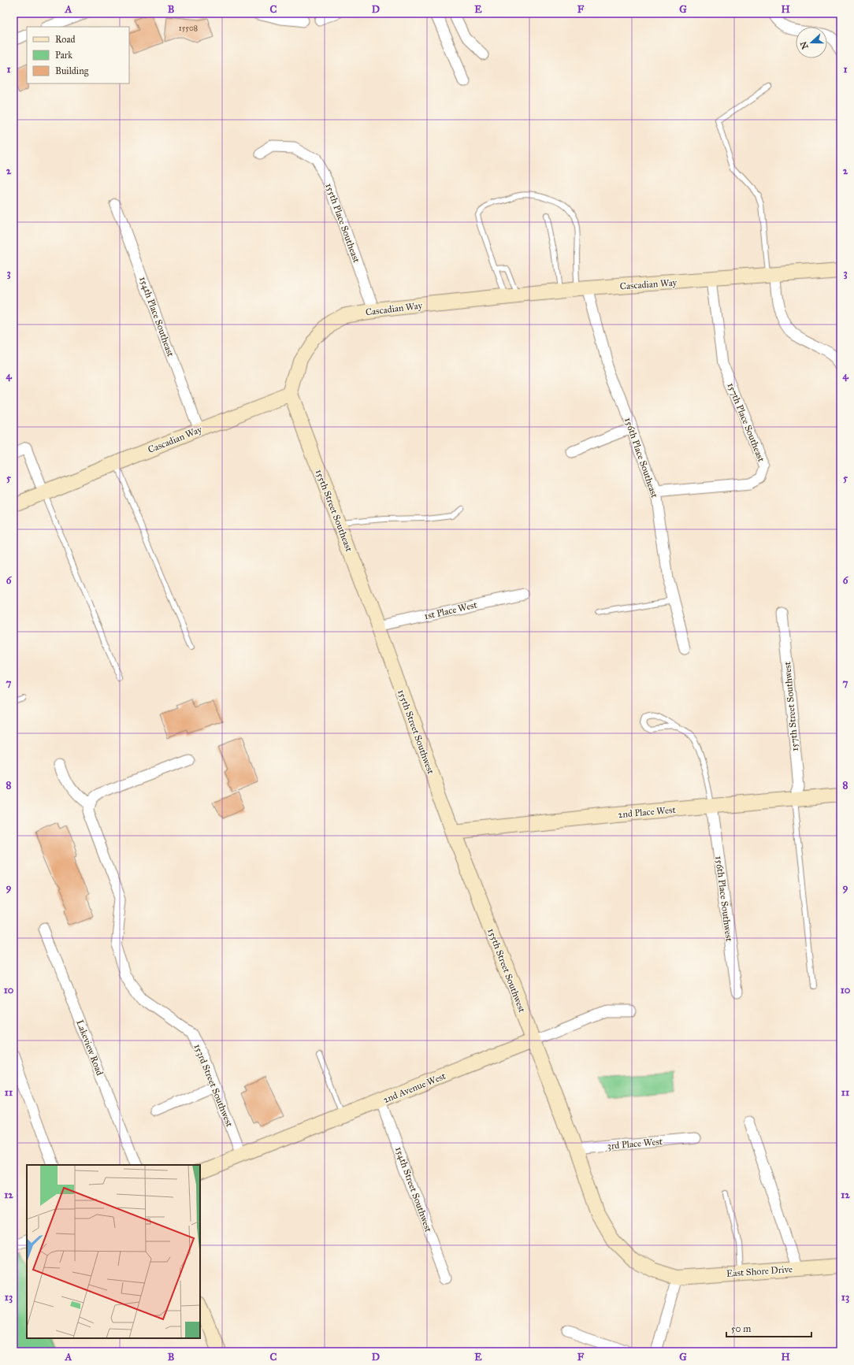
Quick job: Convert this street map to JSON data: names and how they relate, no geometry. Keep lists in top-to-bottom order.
{
  "streets": {
    "street": [
      "155th Place Southeast",
      "Cascadian Way",
      "154th Place Southeast",
      "157th Place Southeast",
      "156th Place Southeast",
      "155th Street Southeast",
      "1st Place West",
      "157th Street Southwest",
      "155th Street Southwest",
      "2nd Place West",
      "156th Place Southwest",
      "Lakeview Road",
      "153rd Street Southwest",
      "2nd Avenue West",
      "3rd Place West",
      "154th Street Southwest",
      "East Shore Drive"
    ]
  },
  "crossings": [
    ["155th Place Southeast", "Cascadian Way"],
    ["Cascadian Way", "154th Place Southeast"],
    ["Cascadian Way", "157th Place Southeast"],
    ["Cascadian Way", "156th Place Southeast"],
    ["Cascadian Way", "155th Street Southeast"],
    ["157th Place Southeast", "156th Place Southeast"],
    ["155th Street Southeast", "1st Place West"],
    ["155th Street Southeast", "155th Street Southwest"],
    ["1st Place West", "155th Street Southwest"],
    ["157th Street Southwest", "2nd Place West"],
    ["155th Street Southwest", "2nd Place West"],
    ["155th Street Southwest", "2nd Avenue West"],
    ["155th Street Southwest", "3rd Place West"],
    ["155th Street Southwest", "East Shore Drive"],
    ["2nd Place West", "156th Place Southwest"],
    ["153rd Street Southwest", "2nd Avenue West"],
    ["2nd Avenue West", "154th Street Southwest"]
  ],
  "house_numbers": ["15508"],
  "legend": ["Road", "Park", "Building"],
  "scale_bar": "50 m",
  "north": "left",
  "grid": {
    "columns": [
      "A",
      "B",
      "C",
      "D",
      "E",
      "F",
      "G",
      "H"
    ],
    "rows": [
      "1",
      "2",
      "3",
      "4",
      "5",
      "6",
      "7",
      "8",
      "9",
      "10",
      "11",
      "12",
      "13"
    ]
  }
}
